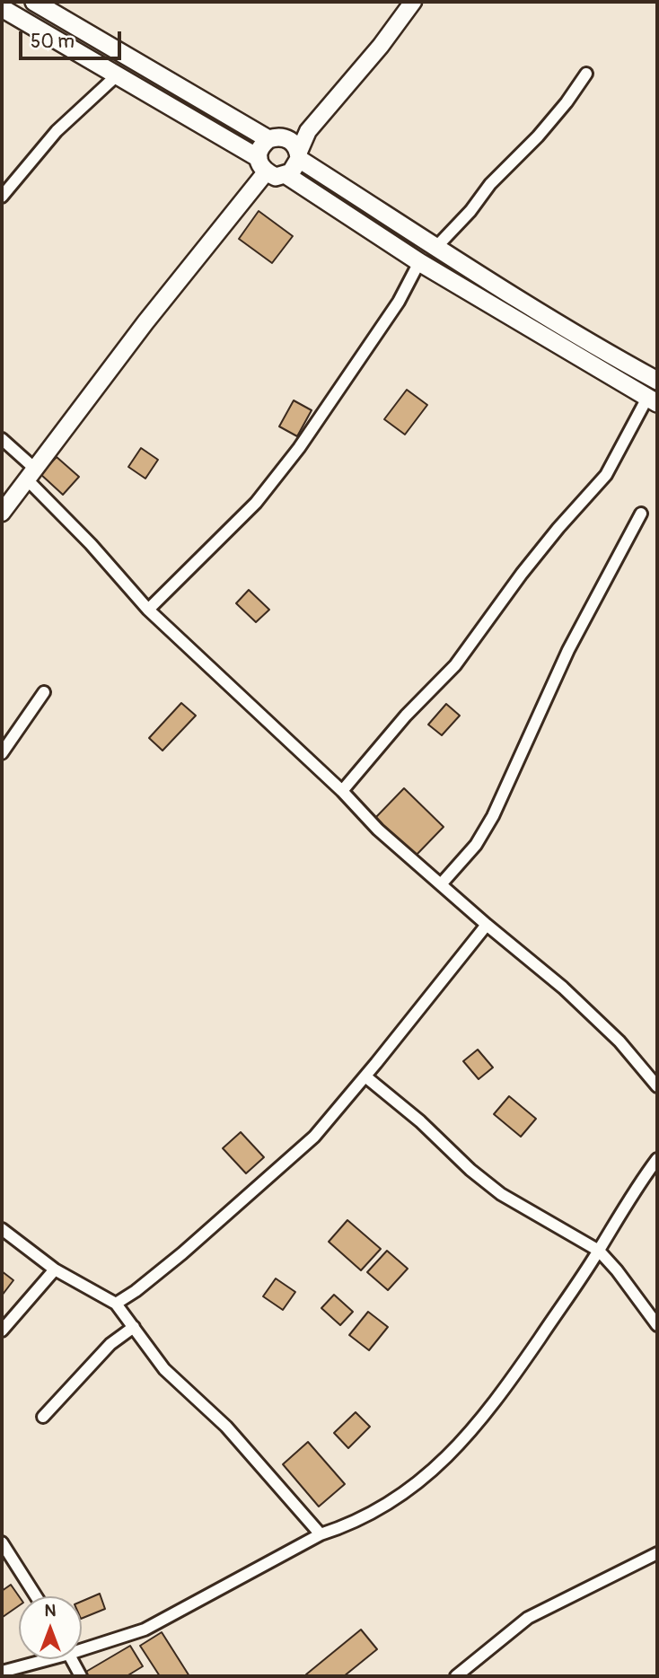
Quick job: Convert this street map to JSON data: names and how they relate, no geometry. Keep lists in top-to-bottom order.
{
  "scale_bar": "50 m",
  "north": "top"
}
